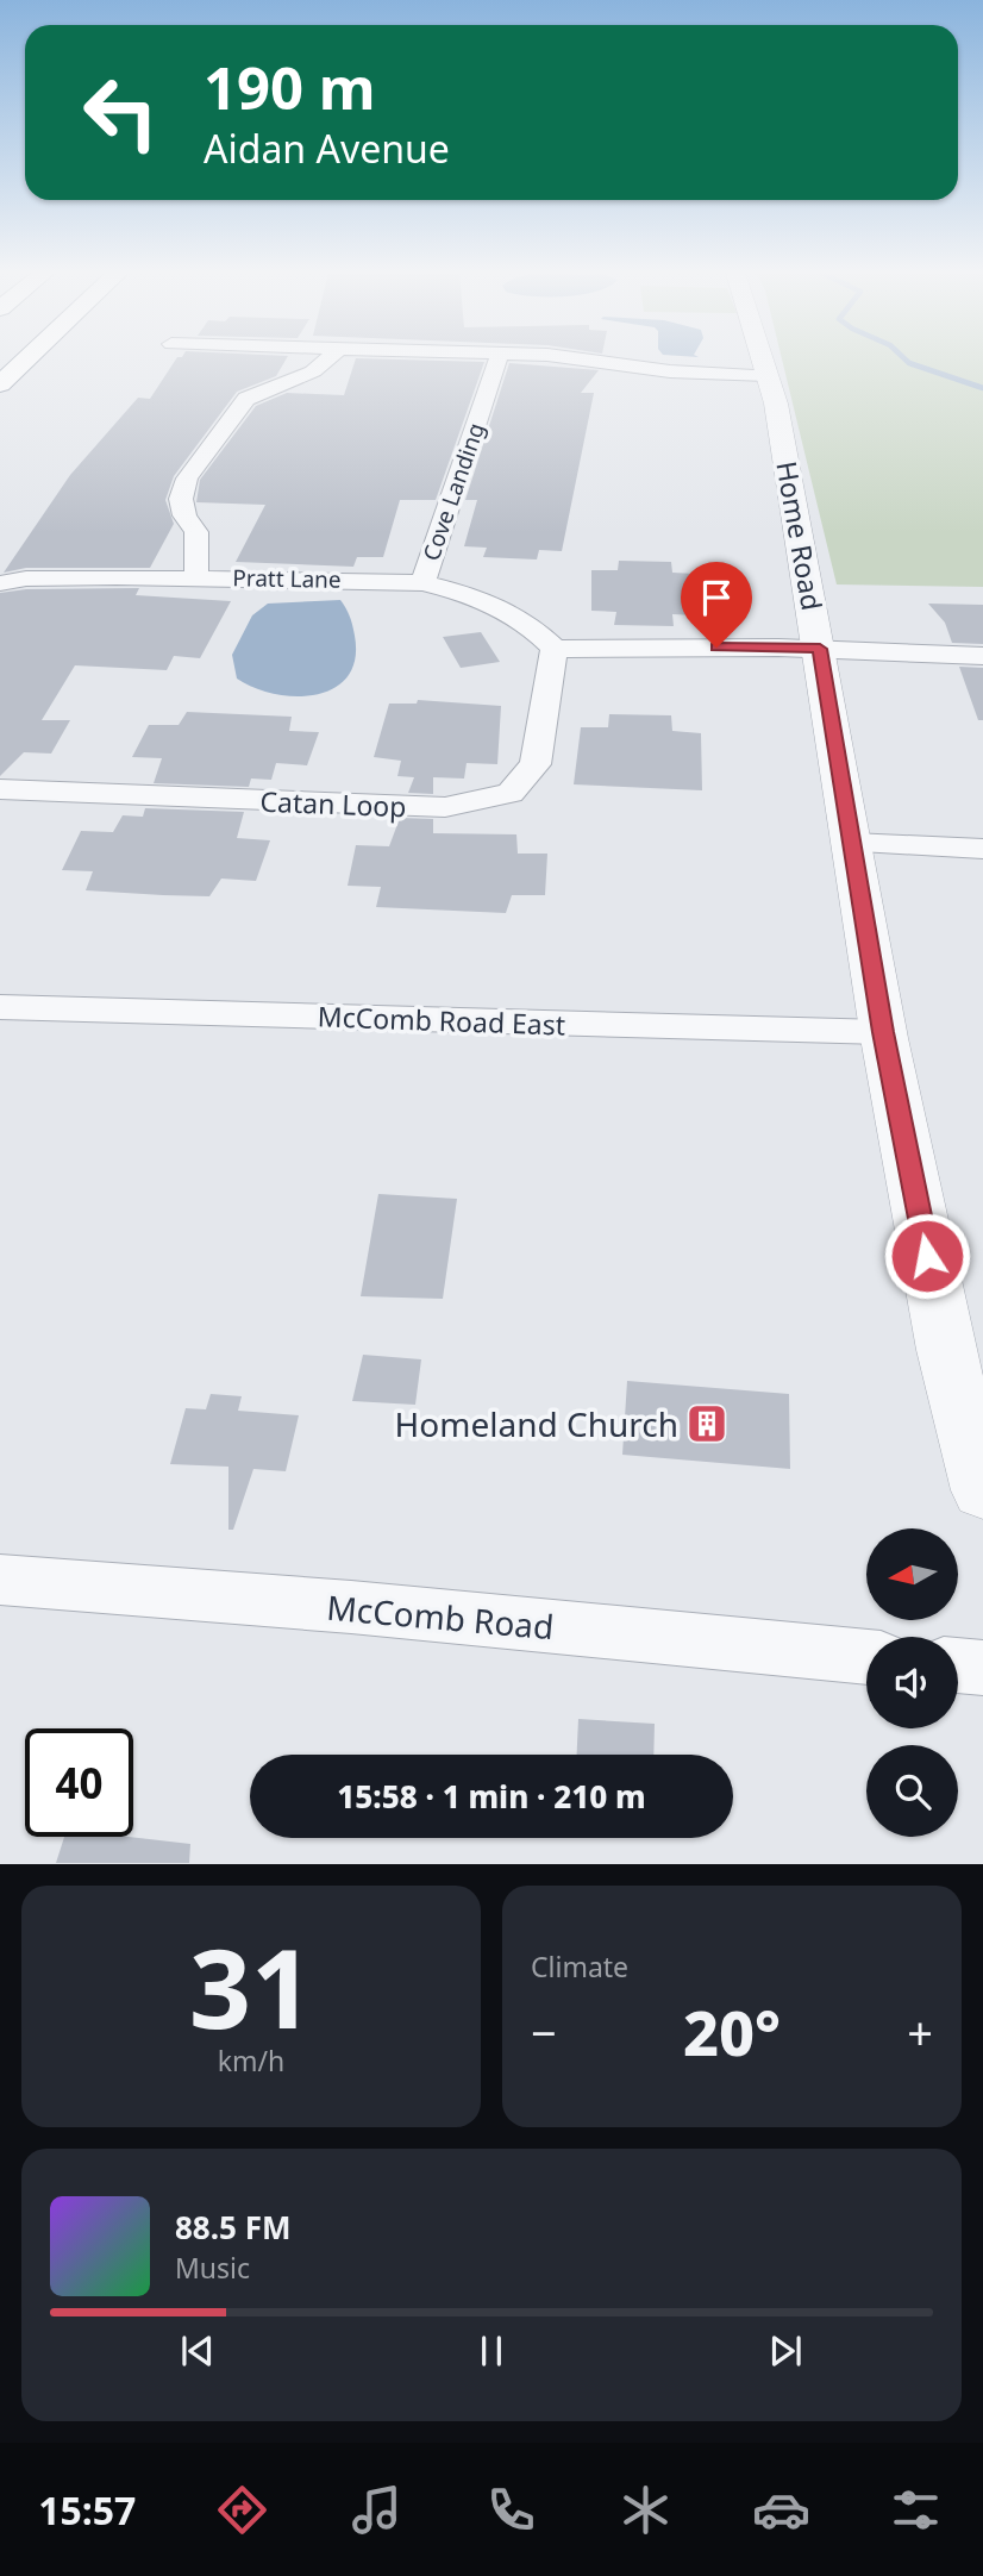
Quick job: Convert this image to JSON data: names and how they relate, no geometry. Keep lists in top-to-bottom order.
{
  "streets": {
    "street": [
      "Cove Landing",
      "Home Road",
      "Pratt Lane",
      "Catan Loop",
      "McComb Road East",
      "McComb Road"
    ]
  },
  "crossings": [
    ["Cove Landing", "Pratt Lane"],
    ["Home Road", "McComb Road East"],
    ["Pratt Lane", "Catan Loop"]
  ],
  "places": {
    "building": ["Homeland Church"]
  },
  "north": "left",
  "page": {
    "turn": ["190 m", "Aidan Avenue"],
    "limit": "40",
    "trip": "15:58 · 1 min · 210 m",
    "tile": [
      ["31", "km/h"],
      "Climate"
    ],
    "heat": ["−", "20°", "+"],
    "song": ["88.5 FM", "Music"],
    "tabs": "15:57"
  }
}
